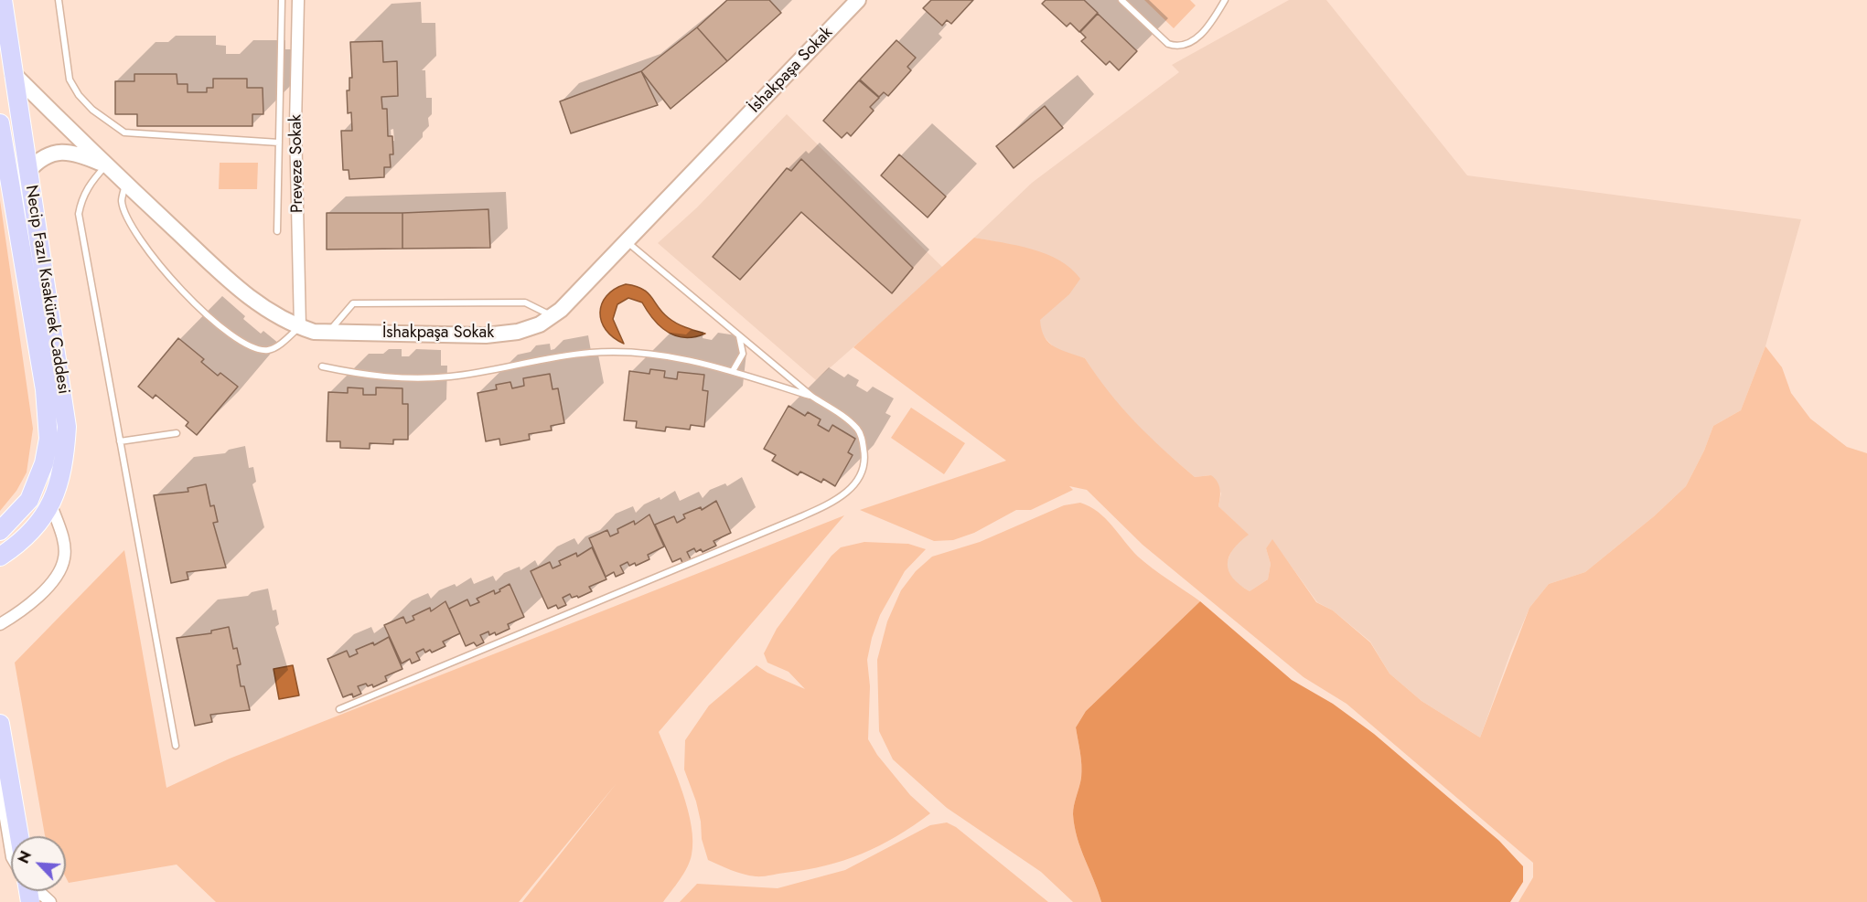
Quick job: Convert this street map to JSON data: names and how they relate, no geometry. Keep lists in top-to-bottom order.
{
  "streets": {
    "main road": ["Necip Fazıl Kısakürek Caddesi"],
    "street": ["İshakpaşa Sokak", "Preveze Sokak"]
  },
  "crossings": [
    ["İshakpaşa Sokak", "Preveze Sokak"],
    ["İshakpaşa Sokak", "Necip Fazıl Kısakürek Caddesi"]
  ],
  "north": "top left"
}
